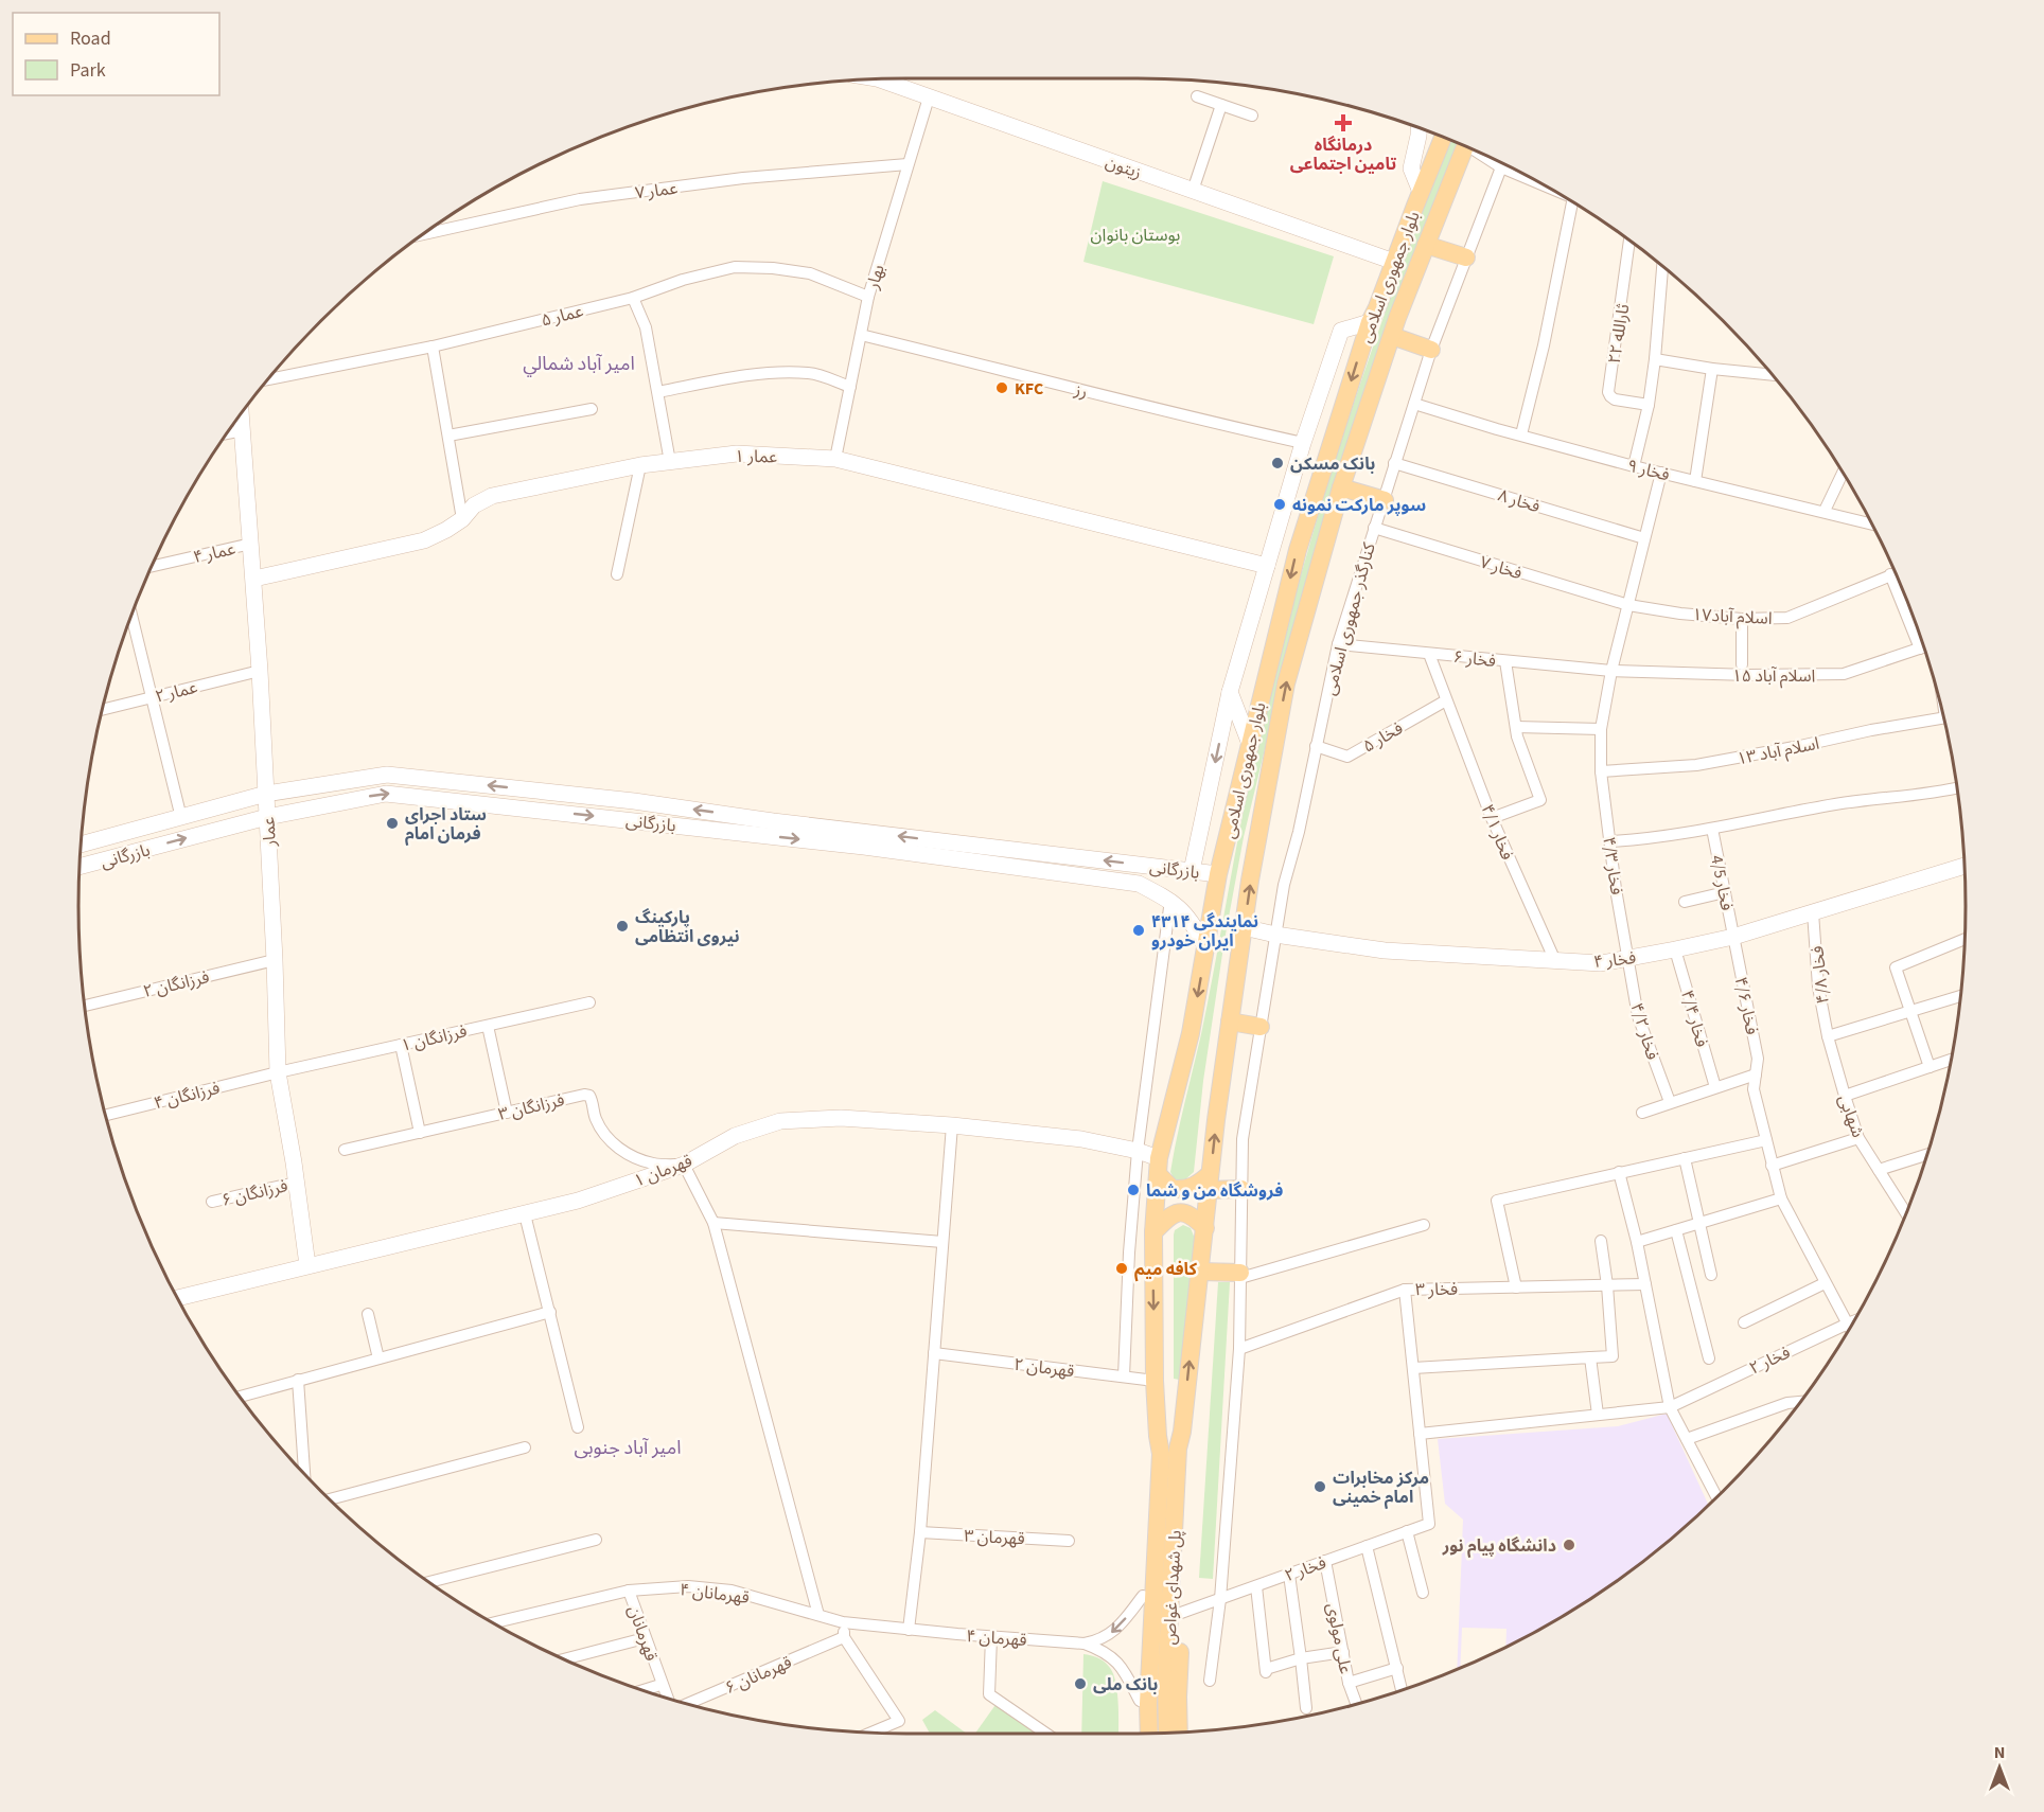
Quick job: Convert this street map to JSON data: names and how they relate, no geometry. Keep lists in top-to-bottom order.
{
  "streets": {
    "main road": ["بلوار جمهوری اسلامی", "پل شهدای غواص"],
    "street": [
      "زیتون",
      "عمار ۷",
      "بهار",
      "عمار ۵",
      "ثارالله ۲۲",
      "رز",
      "عمار ۱",
      "فخار ۹",
      "فخار ۸",
      "عمار ۴",
      "فخار ۷",
      "اسلام آباد۱۷",
      "کنارگذر جمهوری اسلامی",
      "فخار ۶",
      "اسلام آباد ۱۵",
      "عمار ۲",
      "فخار ۵",
      "اسلام آباد ۱۳",
      "بازرگانی",
      "عمار",
      "فخار ۴/۱",
      "فخار ۴/۳",
      "فخار 4/5",
      "فخار ۴",
      "فخار ۴/۸",
      "فرزانگان ۲",
      "فخار ۴/۶",
      "فخار ۴/۴",
      "فخار ۴/۲",
      "فرزانگان ۱",
      "فرزانگان ۴",
      "فرزانگان ۳",
      "شهابی",
      "قهرمان ۱",
      "فرزانگان ۶",
      "فخار ۳",
      "فخار ۲",
      "قهرمان ۲",
      "قهرمان ۳",
      "قهرمانان ۴",
      "قهرمانان",
      "قهرمان ۴",
      "علی مولوی",
      "قهرمانان ۶"
    ]
  },
  "crossings": [
    ["زیتون", "بهار"],
    ["زیتون", "بلوار جمهوری اسلامی"],
    ["عمار ۷", "بهار"],
    ["بهار", "عمار ۵"],
    ["بهار", "رز"],
    ["بهار", "عمار ۱"],
    ["بلوار جمهوری اسلامی", "بازرگانی"],
    ["بلوار جمهوری اسلامی", "فخار ۴"],
    ["بلوار جمهوری اسلامی", "قهرمان ۱"],
    ["بلوار جمهوری اسلامی", "قهرمان ۲"],
    ["بلوار جمهوری اسلامی", "پل شهدای غواص"],
    ["عمار ۱", "عمار"],
    ["فخار ۹", "کنارگذر جمهوری اسلامی"],
    ["فخار ۹", "فخار ۴/۳"],
    ["فخار ۸", "کنارگذر جمهوری اسلامی"],
    ["فخار ۸", "فخار ۴/۳"],
    ["عمار ۴", "عمار"],
    ["فخار ۷", "اسلام آباد۱۷"],
    ["فخار ۷", "کنارگذر جمهوری اسلامی"],
    ["فخار ۷", "فخار ۴/۳"],
    ["اسلام آباد۱۷", "فخار ۴/۳"],
    ["کنارگذر جمهوری اسلامی", "فخار ۶"],
    ["کنارگذر جمهوری اسلامی", "فخار ۵"],
    ["کنارگذر جمهوری اسلامی", "فخار ۴"],
    ["کنارگذر جمهوری اسلامی", "فخار ۳"],
    ["کنارگذر جمهوری اسلامی", "فخار ۲"],
    ["فخار ۶", "اسلام آباد ۱۵"],
    ["فخار ۶", "فخار ۴/۱"],
    ["فخار ۶", "فخار ۴/۳"],
    ["اسلام آباد ۱۵", "فخار ۴/۳"],
    ["عمار ۲", "عمار"],
    ["فخار ۵", "فخار ۴/۱"],
    ["اسلام آباد ۱۳", "فخار ۴/۳"],
    ["بازرگانی", "عمار"],
    ["عمار", "فرزانگان ۲"],
    ["عمار", "فرزانگان ۱"],
    ["عمار", "فرزانگان ۴"],
    ["عمار", "قهرمان ۱"],
    ["عمار", "فرزانگان ۶"],
    ["فخار ۴/۱", "فخار ۴"],
    ["فخار ۴/۳", "فخار ۴"],
    ["فخار ۴/۳", "فخار ۴/۲"],
    ["فخار 4/5", "فخار ۴"],
    ["فخار 4/5", "فخار ۴/۶"],
    ["فخار ۴", "فخار ۴/۸"],
    ["فخار ۴", "فخار ۴/۶"],
    ["فخار ۴", "فخار ۴/۴"],
    ["فخار ۴", "فخار ۴/۲"],
    ["فخار ۴/۸", "شهابی"],
    ["فخار ۴/۶", "فخار ۲"],
    ["فرزانگان ۱", "فرزانگان ۴"],
    ["فرزانگان ۳", "قهرمان ۱"],
    ["فخار ۲", "علی مولوی"],
    ["قهرمانان ۴", "قهرمانان"],
    ["قهرمانان ۴", "قهرمان ۴"]
  ],
  "districts": ["امیر آباد شمالي", "امير آباد جنوبی"],
  "parks": ["بوستان بانوان"],
  "places": {
    "health": ["درمانگاه تامین اجتماعی"],
    "other": [
      "KFC",
      "بانک مسکن",
      "سوپر مارکت نمونه",
      "ستاد اجرای فرمان امام",
      "پارکینگ نیروی انتظامی",
      "نمایندگی ۴۳۱۴ ایران خودرو",
      "فروشگاه من و شما",
      "کافه میم",
      "مرکز مخابرات امام خمینی",
      "دانشگاه پیام نور",
      "بانک ملی"
    ]
  },
  "legend": ["Road", "Park"],
  "north": "top"
}
